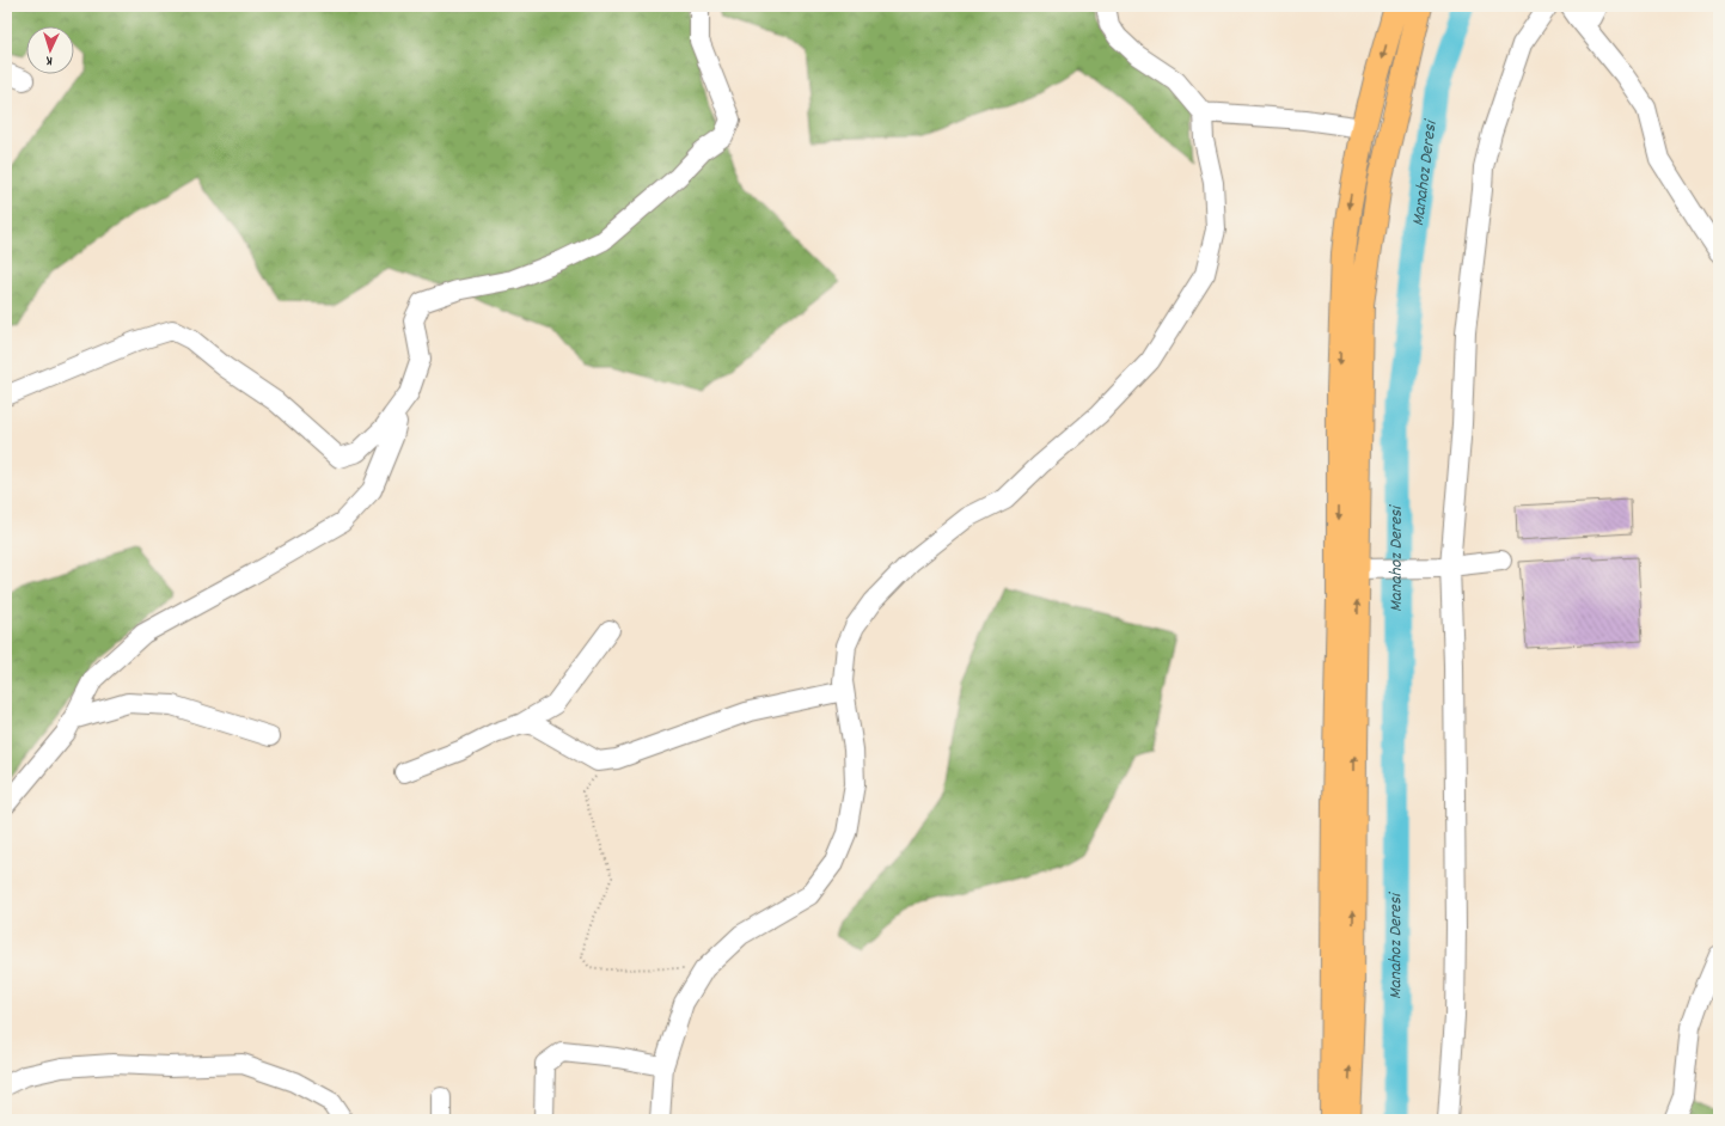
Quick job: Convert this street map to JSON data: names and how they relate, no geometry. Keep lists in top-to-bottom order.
{
  "water": ["Manahoz Deresi"],
  "north": "bottom"
}
